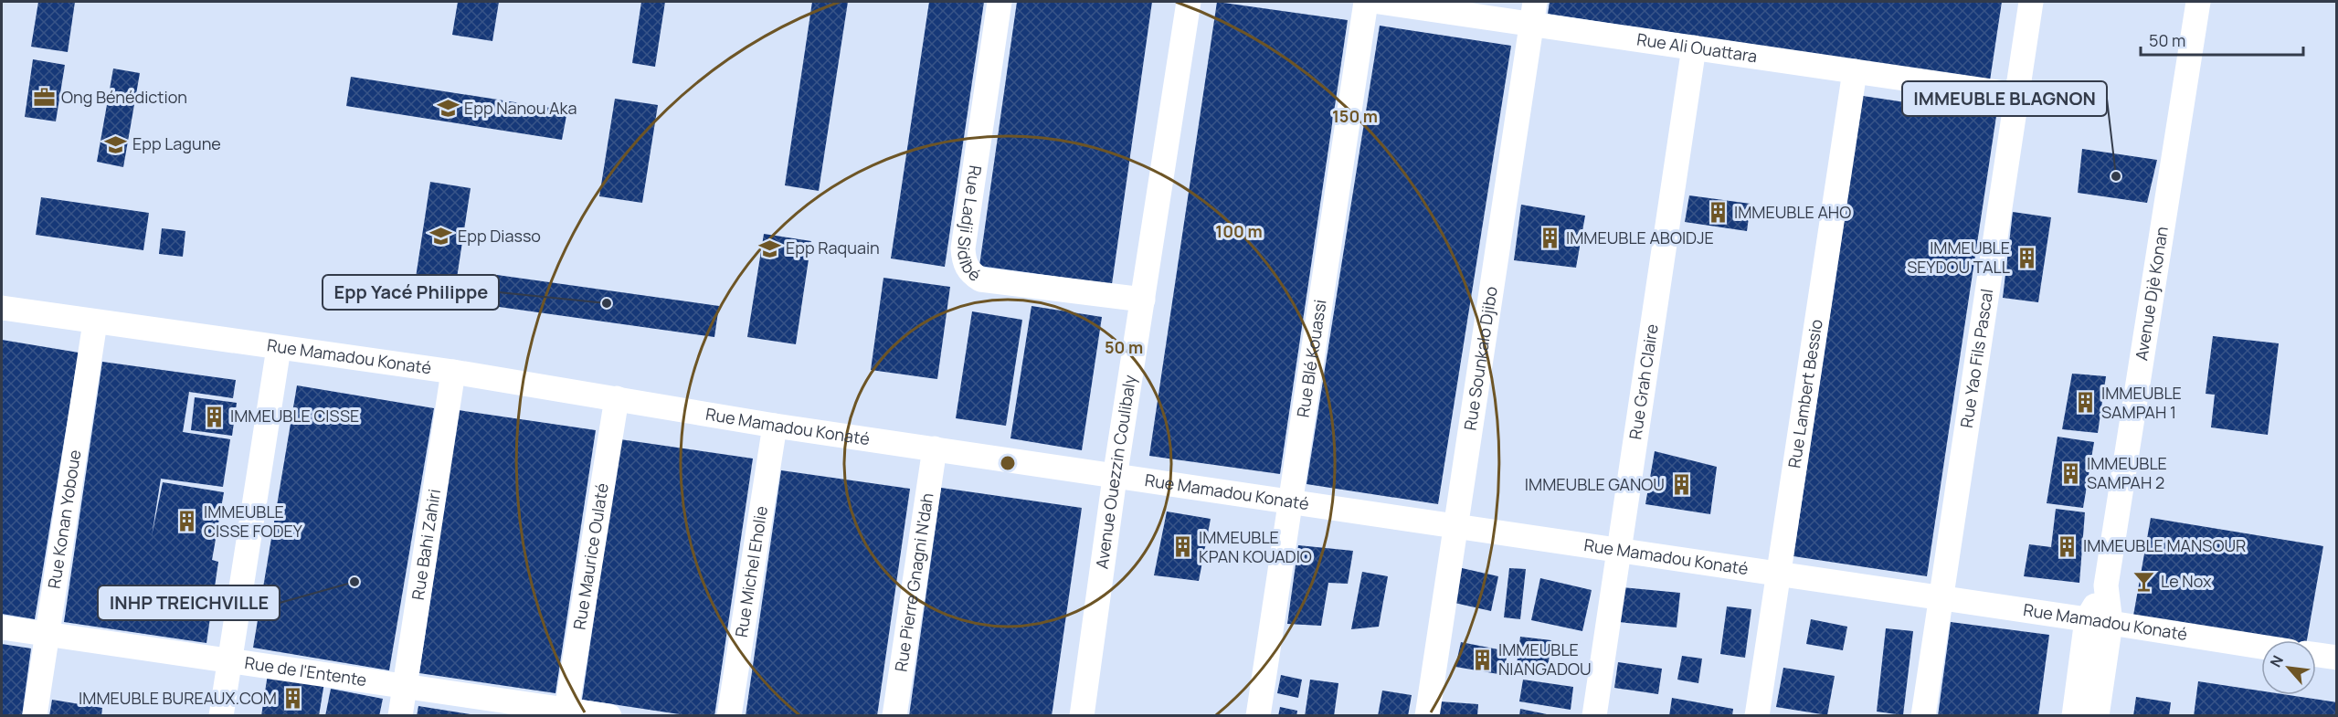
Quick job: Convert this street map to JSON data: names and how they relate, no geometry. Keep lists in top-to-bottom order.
{
  "streets": {
    "street": [
      "Rue Ali Ouattara",
      "Rue Ladji Sidibé",
      "Avenue Djè Konan",
      "Rue Mamadou Konaté",
      "Rue Sounkalo Djibo",
      "Rue Blé Kouassi",
      "Rue Yao Fils Pascal",
      "Rue Grah Claire",
      "Rue Lambert Bessio",
      "Avenue Ouezzin Coulibaly",
      "Rue Konan Yoboue",
      "Rue Bahi Zahiri",
      "Rue Maurice Oulaté",
      "Rue Michel Eholie",
      "Rue Pierre Gnagni N'dah",
      "Rue de l'Entente"
    ]
  },
  "crossings": [
    ["Rue Ali Ouattara", "Rue Sounkalo Djibo"],
    ["Rue Ali Ouattara", "Rue Yao Fils Pascal"],
    ["Rue Ali Ouattara", "Rue Grah Claire"],
    ["Rue Ali Ouattara", "Rue Lambert Bessio"],
    ["Rue Ladji Sidibé", "Avenue Ouezzin Coulibaly"],
    ["Avenue Djè Konan", "Rue Mamadou Konaté"],
    ["Rue Mamadou Konaté", "Rue Sounkalo Djibo"],
    ["Rue Mamadou Konaté", "Rue Blé Kouassi"],
    ["Rue Mamadou Konaté", "Rue Yao Fils Pascal"],
    ["Rue Mamadou Konaté", "Rue Grah Claire"],
    ["Rue Mamadou Konaté", "Rue Lambert Bessio"],
    ["Rue Mamadou Konaté", "Avenue Ouezzin Coulibaly"],
    ["Rue Mamadou Konaté", "Rue Konan Yoboue"],
    ["Rue Mamadou Konaté", "Rue Bahi Zahiri"],
    ["Rue Mamadou Konaté", "Rue Maurice Oulaté"],
    ["Rue Mamadou Konaté", "Rue Michel Eholie"],
    ["Rue Mamadou Konaté", "Rue Pierre Gnagni N'dah"],
    ["Rue Konan Yoboue", "Rue de l'Entente"],
    ["Rue Bahi Zahiri", "Rue de l'Entente"],
    ["Rue Maurice Oulaté", "Rue de l'Entente"]
  ],
  "places": {
    "office": ["Ong Bénédiction"],
    "school or university": [
      "Epp Nanou Aka",
      "Epp Lagune",
      "Epp Diasso",
      "Epp Raquain"
    ],
    "other": ["IMMEUBLE BLAGNON", "Epp Yacé Philippe", "INHP TREICHVILLE"],
    "building": [
      "IMMEUBLE AHO",
      "IMMEUBLE ABOIDJE",
      "IMMEUBLE SEYDOU TALL",
      "IMMEUBLE SAMPAH 1",
      "IMMEUBLE CISSE",
      "IMMEUBLE SAMPAH 2",
      "IMMEUBLE GANOU",
      "IMMEUBLE CISSE FODEY",
      "IMMEUBLE MANSOUR",
      "IMMEUBLE KPAN KOUADIO",
      "IMMEUBLE NIANGADOU",
      "IMMEUBLE BUREAUX.COM"
    ],
    "bar": ["Le Nox"]
  },
  "scale_bar": "50 m",
  "north": "top left",
  "rings": ["150 m", "100 m", "50 m"]
}
